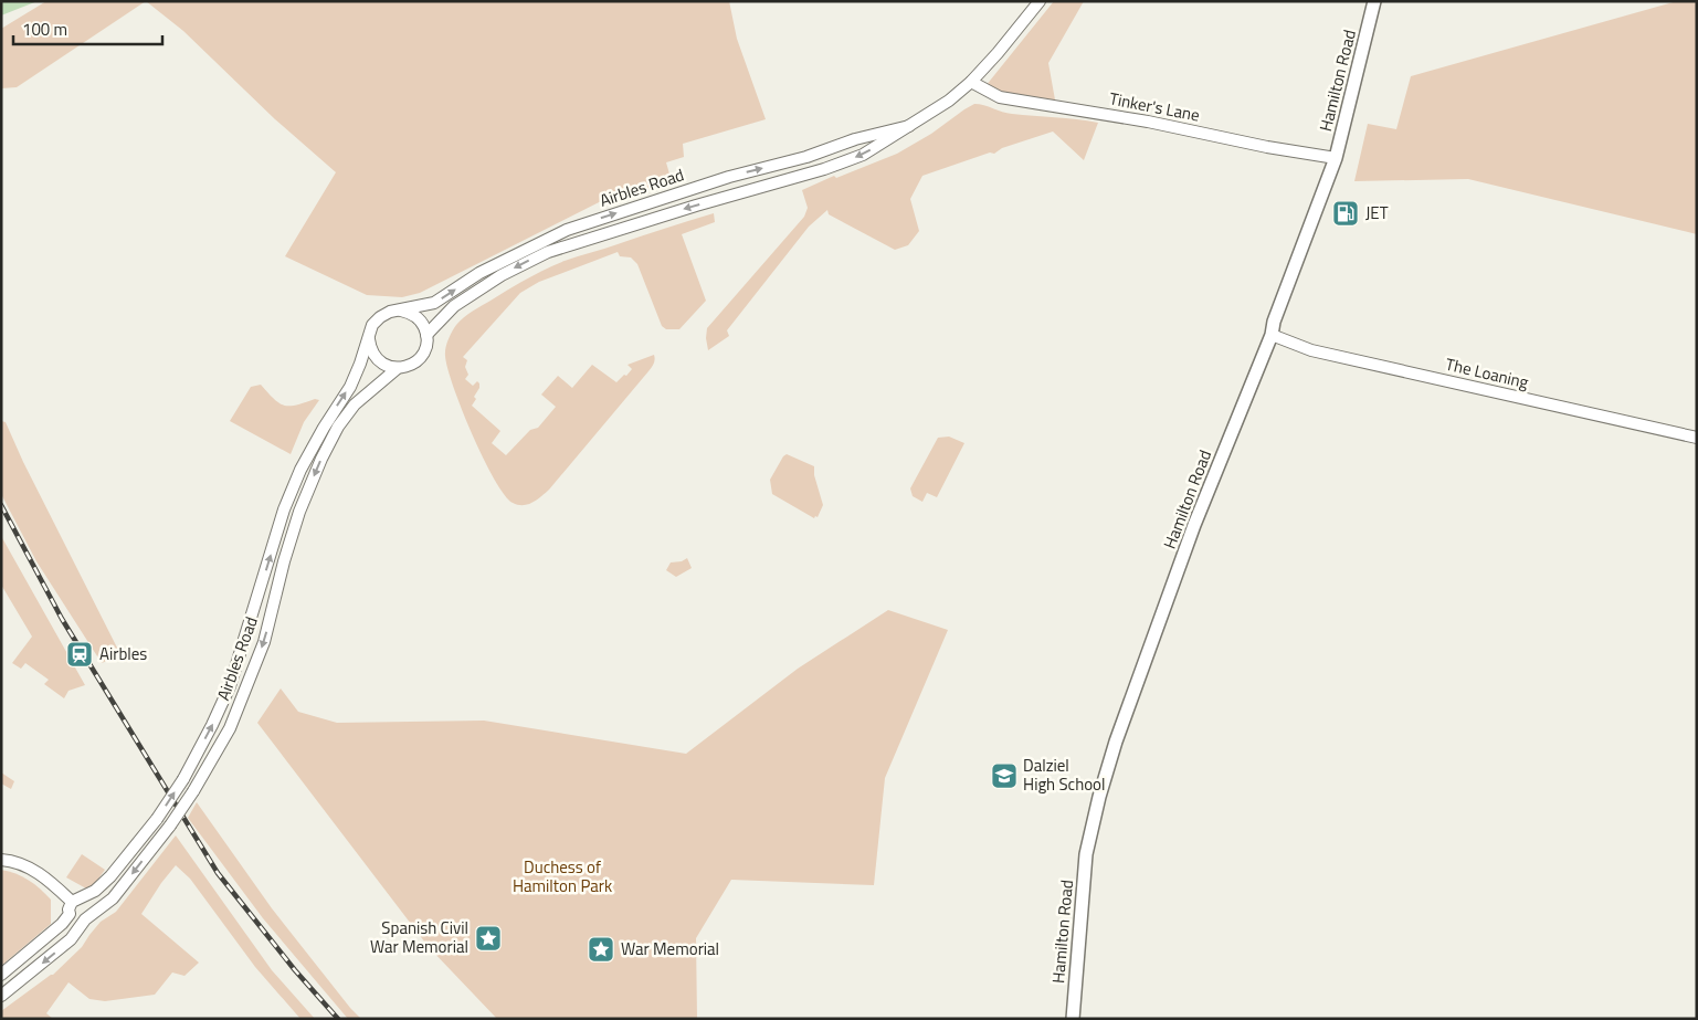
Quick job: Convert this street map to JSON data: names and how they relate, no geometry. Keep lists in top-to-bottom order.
{
  "streets": {
    "main road": [
      "Hamilton Road",
      "Tinker's Lane",
      "Airbles Road",
      "The Loaning"
    ]
  },
  "crossings": [
    ["Hamilton Road", "Tinker's Lane"],
    ["Hamilton Road", "The Loaning"],
    ["Tinker's Lane", "Airbles Road"]
  ],
  "parks": ["Duchess of Hamilton Park"],
  "places": {
    "fuel station": ["JET"],
    "station": ["Airbles"],
    "school or university": ["Dalziel High School"],
    "place": ["Spanish Civil War Memorial", "War Memorial"]
  },
  "scale_bar": "100 m"
}
